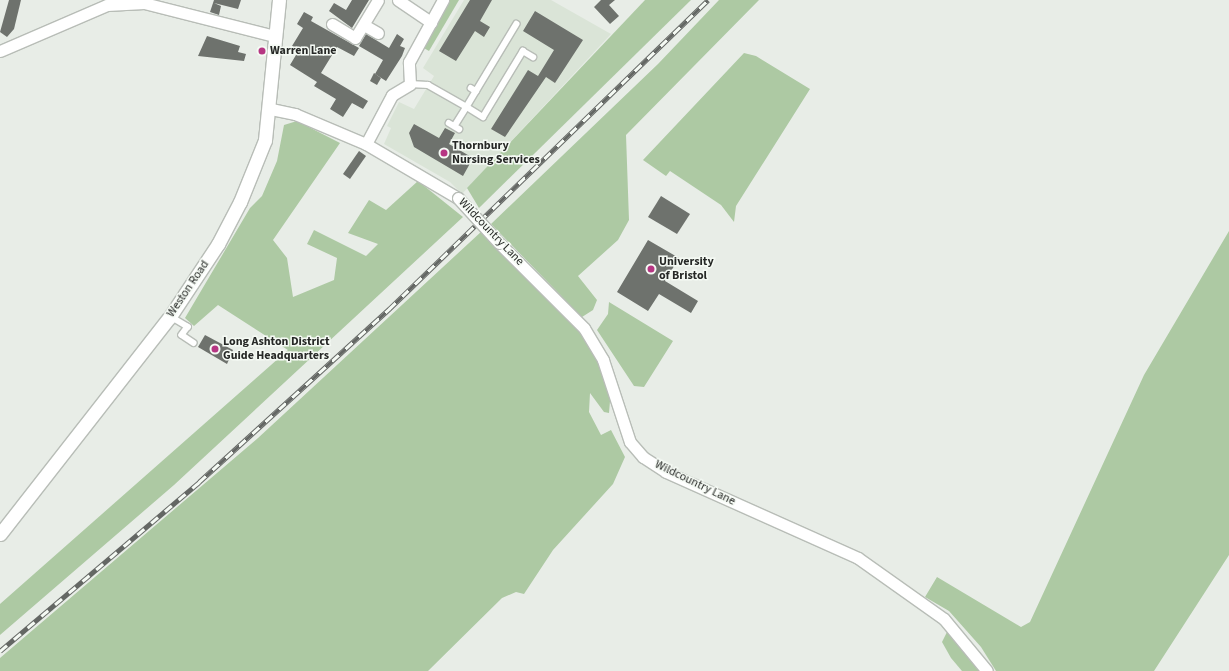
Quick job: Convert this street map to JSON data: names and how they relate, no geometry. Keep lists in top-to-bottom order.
{
  "streets": {
    "street": ["Wildcountry Lane", "Weston Road"]
  },
  "crossings": [
    ["Wildcountry Lane", "Weston Road"]
  ],
  "places": [
    "Warren Lane",
    "Thornbury Nursing Services",
    "University of Bristol",
    "Long Ashton District Guide Headquarters"
  ]
}
